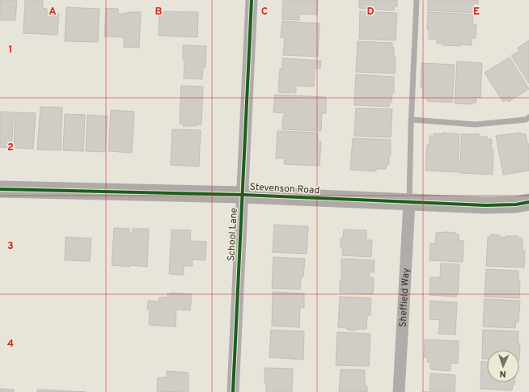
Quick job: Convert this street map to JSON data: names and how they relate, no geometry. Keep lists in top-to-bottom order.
{
  "streets": {
    "street": ["Stevenson Road", "School Lane", "Sheffield Way"]
  },
  "crossings": [
    ["Stevenson Road", "School Lane"],
    ["Stevenson Road", "Sheffield Way"]
  ],
  "north": "bottom",
  "grid": {
    "columns": [
      "A",
      "B",
      "C",
      "D",
      "E"
    ],
    "rows": [
      "1",
      "2",
      "3",
      "4"
    ]
  }
}
